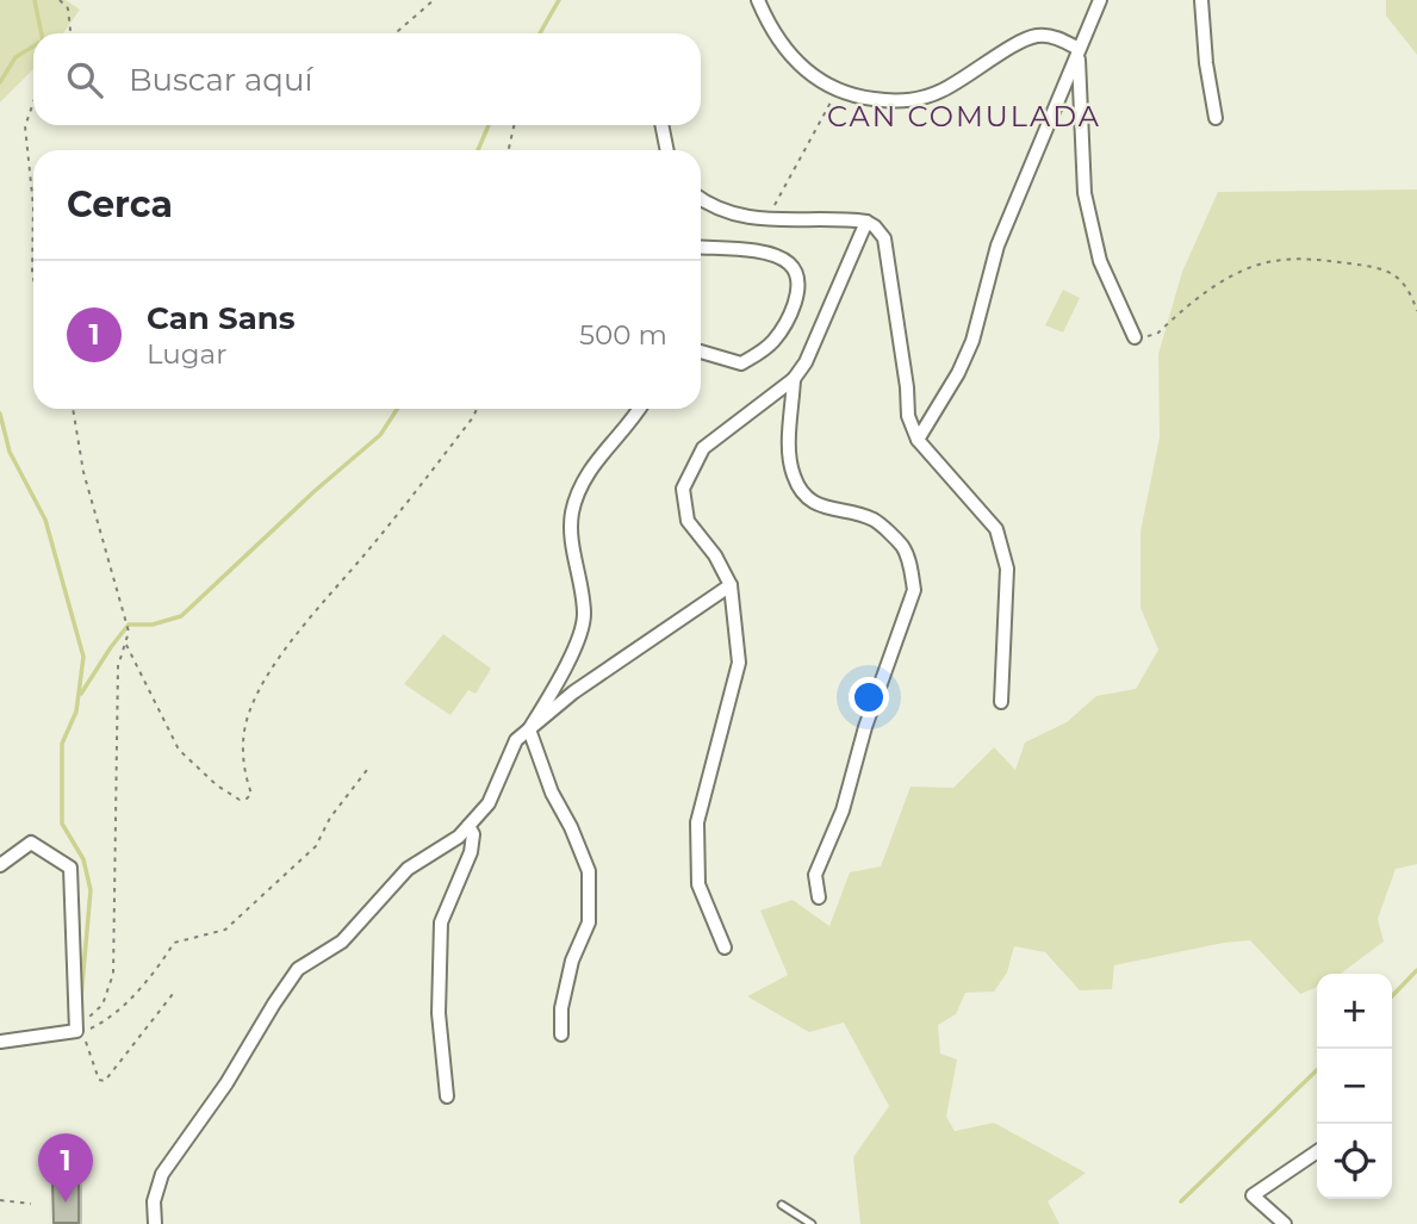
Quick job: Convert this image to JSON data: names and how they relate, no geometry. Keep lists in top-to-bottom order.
{
  "districts": ["CAN COMULADA"],
  "page": {
    "search": "Buscar aquí",
    "heading": "Cerca",
    "list": [
      {
        "mark": "1",
        "name": "Can Sans",
        "note": "Lugar",
        "value": "500 m"
      }
    ],
    "map_buttons": ["+", "−"],
    "pins": "1"
  }
}
